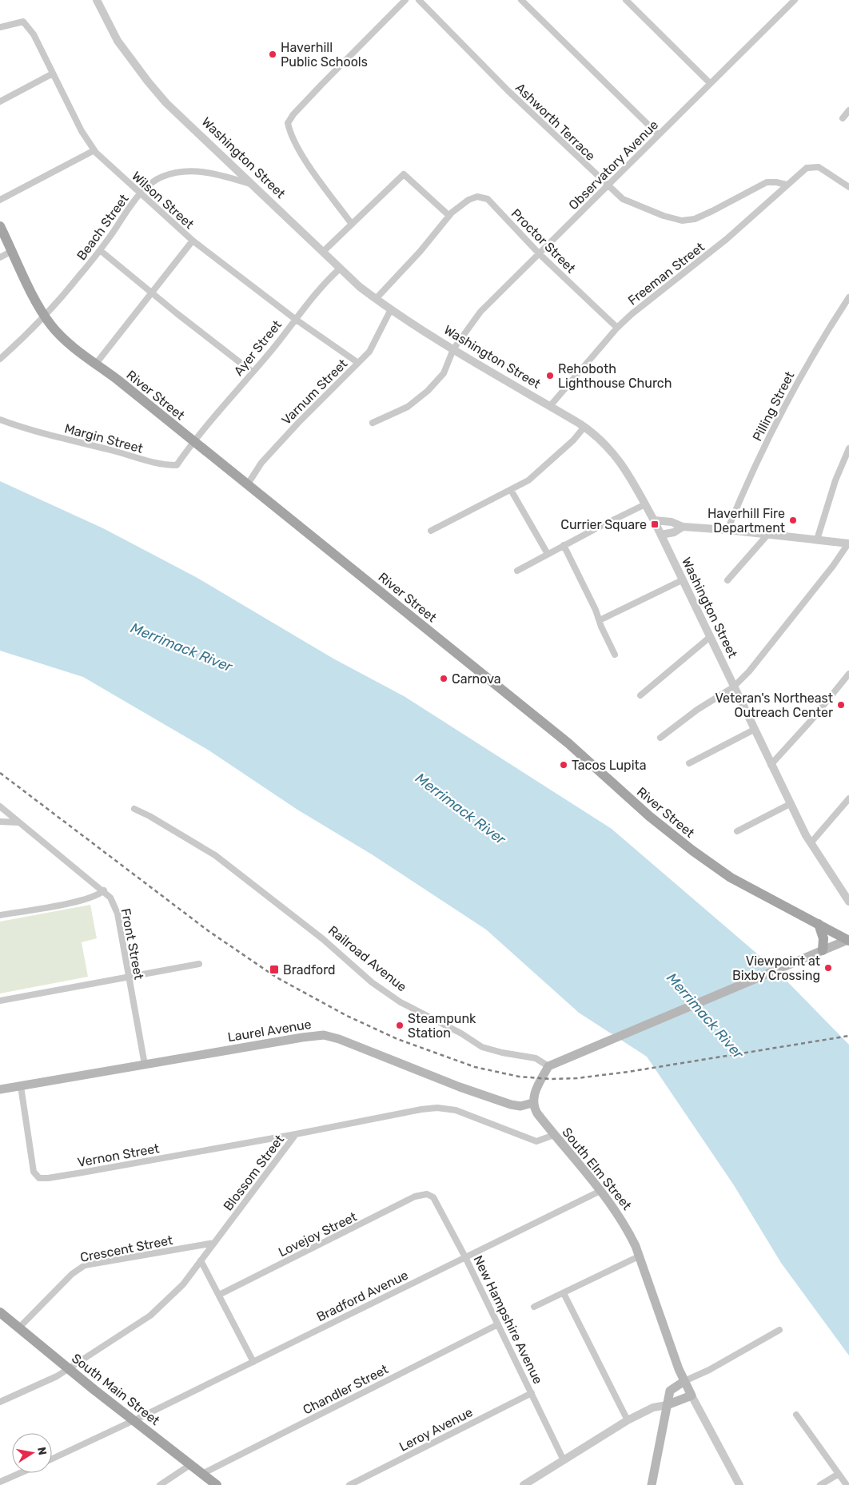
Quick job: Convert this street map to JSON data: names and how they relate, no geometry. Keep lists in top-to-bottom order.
{
  "streets": {
    "main road": [
      "River Street",
      "Laurel Avenue",
      "South Elm Street",
      "South Main Street"
    ],
    "street": [
      "Ashworth Terrace",
      "Washington Street",
      "Observatory Avenue",
      "Wilson Street",
      "Beach Street",
      "Proctor Street",
      "Freeman Street",
      "Ayer Street",
      "Varnum Street",
      "Pilling Street",
      "Margin Street",
      "Front Street",
      "Railroad Avenue",
      "Vernon Street",
      "Blossom Street",
      "Lovejoy Street",
      "Crescent Street",
      "Bradford Avenue",
      "New Hampshire Avenue",
      "Chandler Street",
      "Leroy Avenue"
    ]
  },
  "crossings": [
    ["Ashworth Terrace", "Observatory Avenue"],
    ["Ashworth Terrace", "Freeman Street"],
    ["Washington Street", "Observatory Avenue"],
    ["Washington Street", "Beach Street"],
    ["Washington Street", "Proctor Street"],
    ["Washington Street", "Freeman Street"],
    ["Washington Street", "Ayer Street"],
    ["Washington Street", "Varnum Street"],
    ["Observatory Avenue", "Proctor Street"],
    ["Wilson Street", "Beach Street"],
    ["Wilson Street", "Ayer Street"],
    ["Wilson Street", "Varnum Street"],
    ["Beach Street", "River Street"],
    ["Proctor Street", "Freeman Street"],
    ["Ayer Street", "River Street"],
    ["Ayer Street", "Margin Street"],
    ["Varnum Street", "River Street"],
    ["River Street", "Margin Street"],
    ["Front Street", "Laurel Avenue"],
    ["Laurel Avenue", "Vernon Street"],
    ["Laurel Avenue", "South Elm Street"],
    ["Vernon Street", "Blossom Street"],
    ["South Elm Street", "Blossom Street"],
    ["South Elm Street", "Bradford Avenue"],
    ["Blossom Street", "Crescent Street"],
    ["Blossom Street", "South Main Street"],
    ["Lovejoy Street", "New Hampshire Avenue"],
    ["Crescent Street", "South Main Street"],
    ["Bradford Avenue", "New Hampshire Avenue"],
    ["Bradford Avenue", "South Main Street"],
    ["New Hampshire Avenue", "Chandler Street"],
    ["New Hampshire Avenue", "Leroy Avenue"],
    ["South Main Street", "Chandler Street"]
  ],
  "water": ["Merrimack River"],
  "places": {
    "other": [
      "Haverhill Public Schools",
      "Rehoboth Lighthouse Church",
      "Haverhill Fire Department",
      "Carnova",
      "Veteran's Northeast Outreach Center",
      "Tacos Lupita",
      "Viewpoint at Bixby Crossing",
      "Steampunk Station"
    ],
    "transit": ["Currier Square", "Bradford"]
  },
  "north": "right"
}
